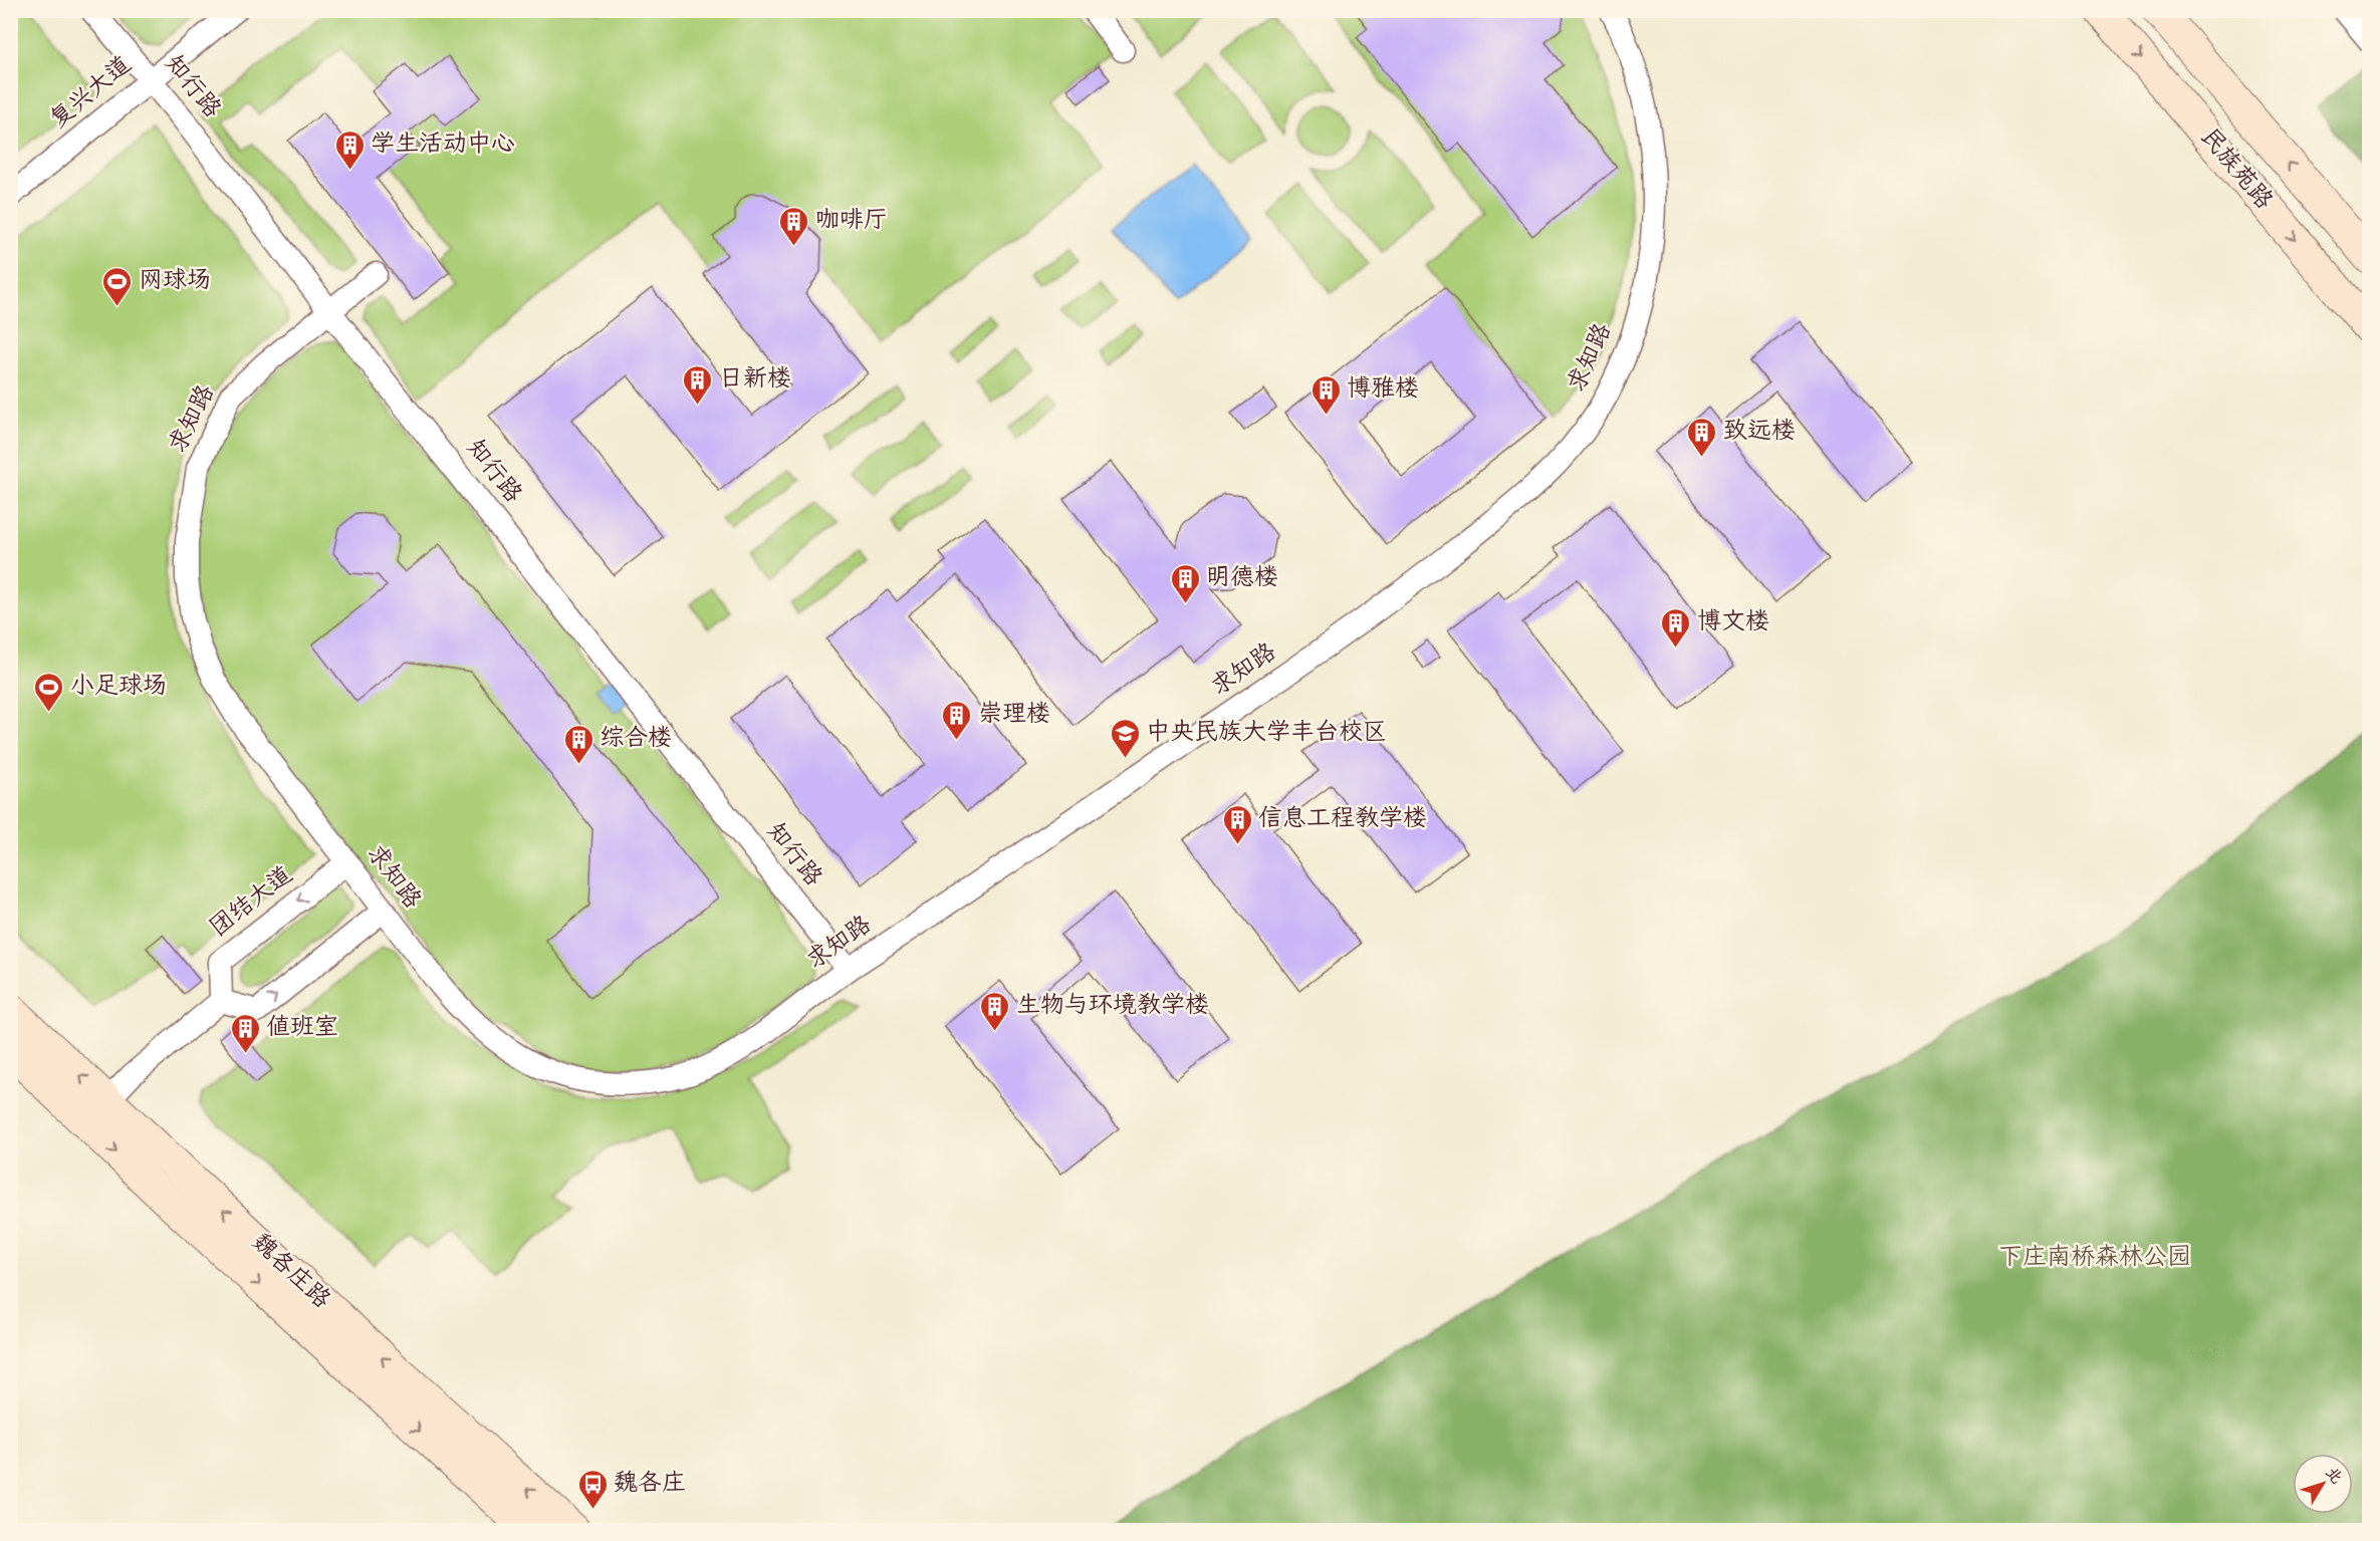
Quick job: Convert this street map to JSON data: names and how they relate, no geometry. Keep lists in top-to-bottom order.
{
  "streets": {
    "main road": ["民族苑路", "魏各庄路"],
    "street": [
      "知行路",
      "复兴大道",
      "求知路",
      "团结大道"
    ]
  },
  "crossings": [
    ["知行路", "复兴大道"],
    ["知行路", "求知路"],
    ["求知路", "团结大道"]
  ],
  "one_way": ["团结大道"],
  "parks": ["下庄南桥森林公园"],
  "places": {
    "building": [
      "学生活动中心",
      "咖啡厅",
      "日新楼",
      "博雅楼",
      "致远楼",
      "明德楼",
      "博文楼",
      "崇理楼",
      "综合楼",
      "信息工程教学楼",
      "生物与环境教学楼",
      "值班室"
    ],
    "sports": ["网球场", "小足球场"],
    "school or university": ["中央民族大学丰台校区"],
    "bus stop": ["魏各庄"]
  },
  "north": "top right"
}
